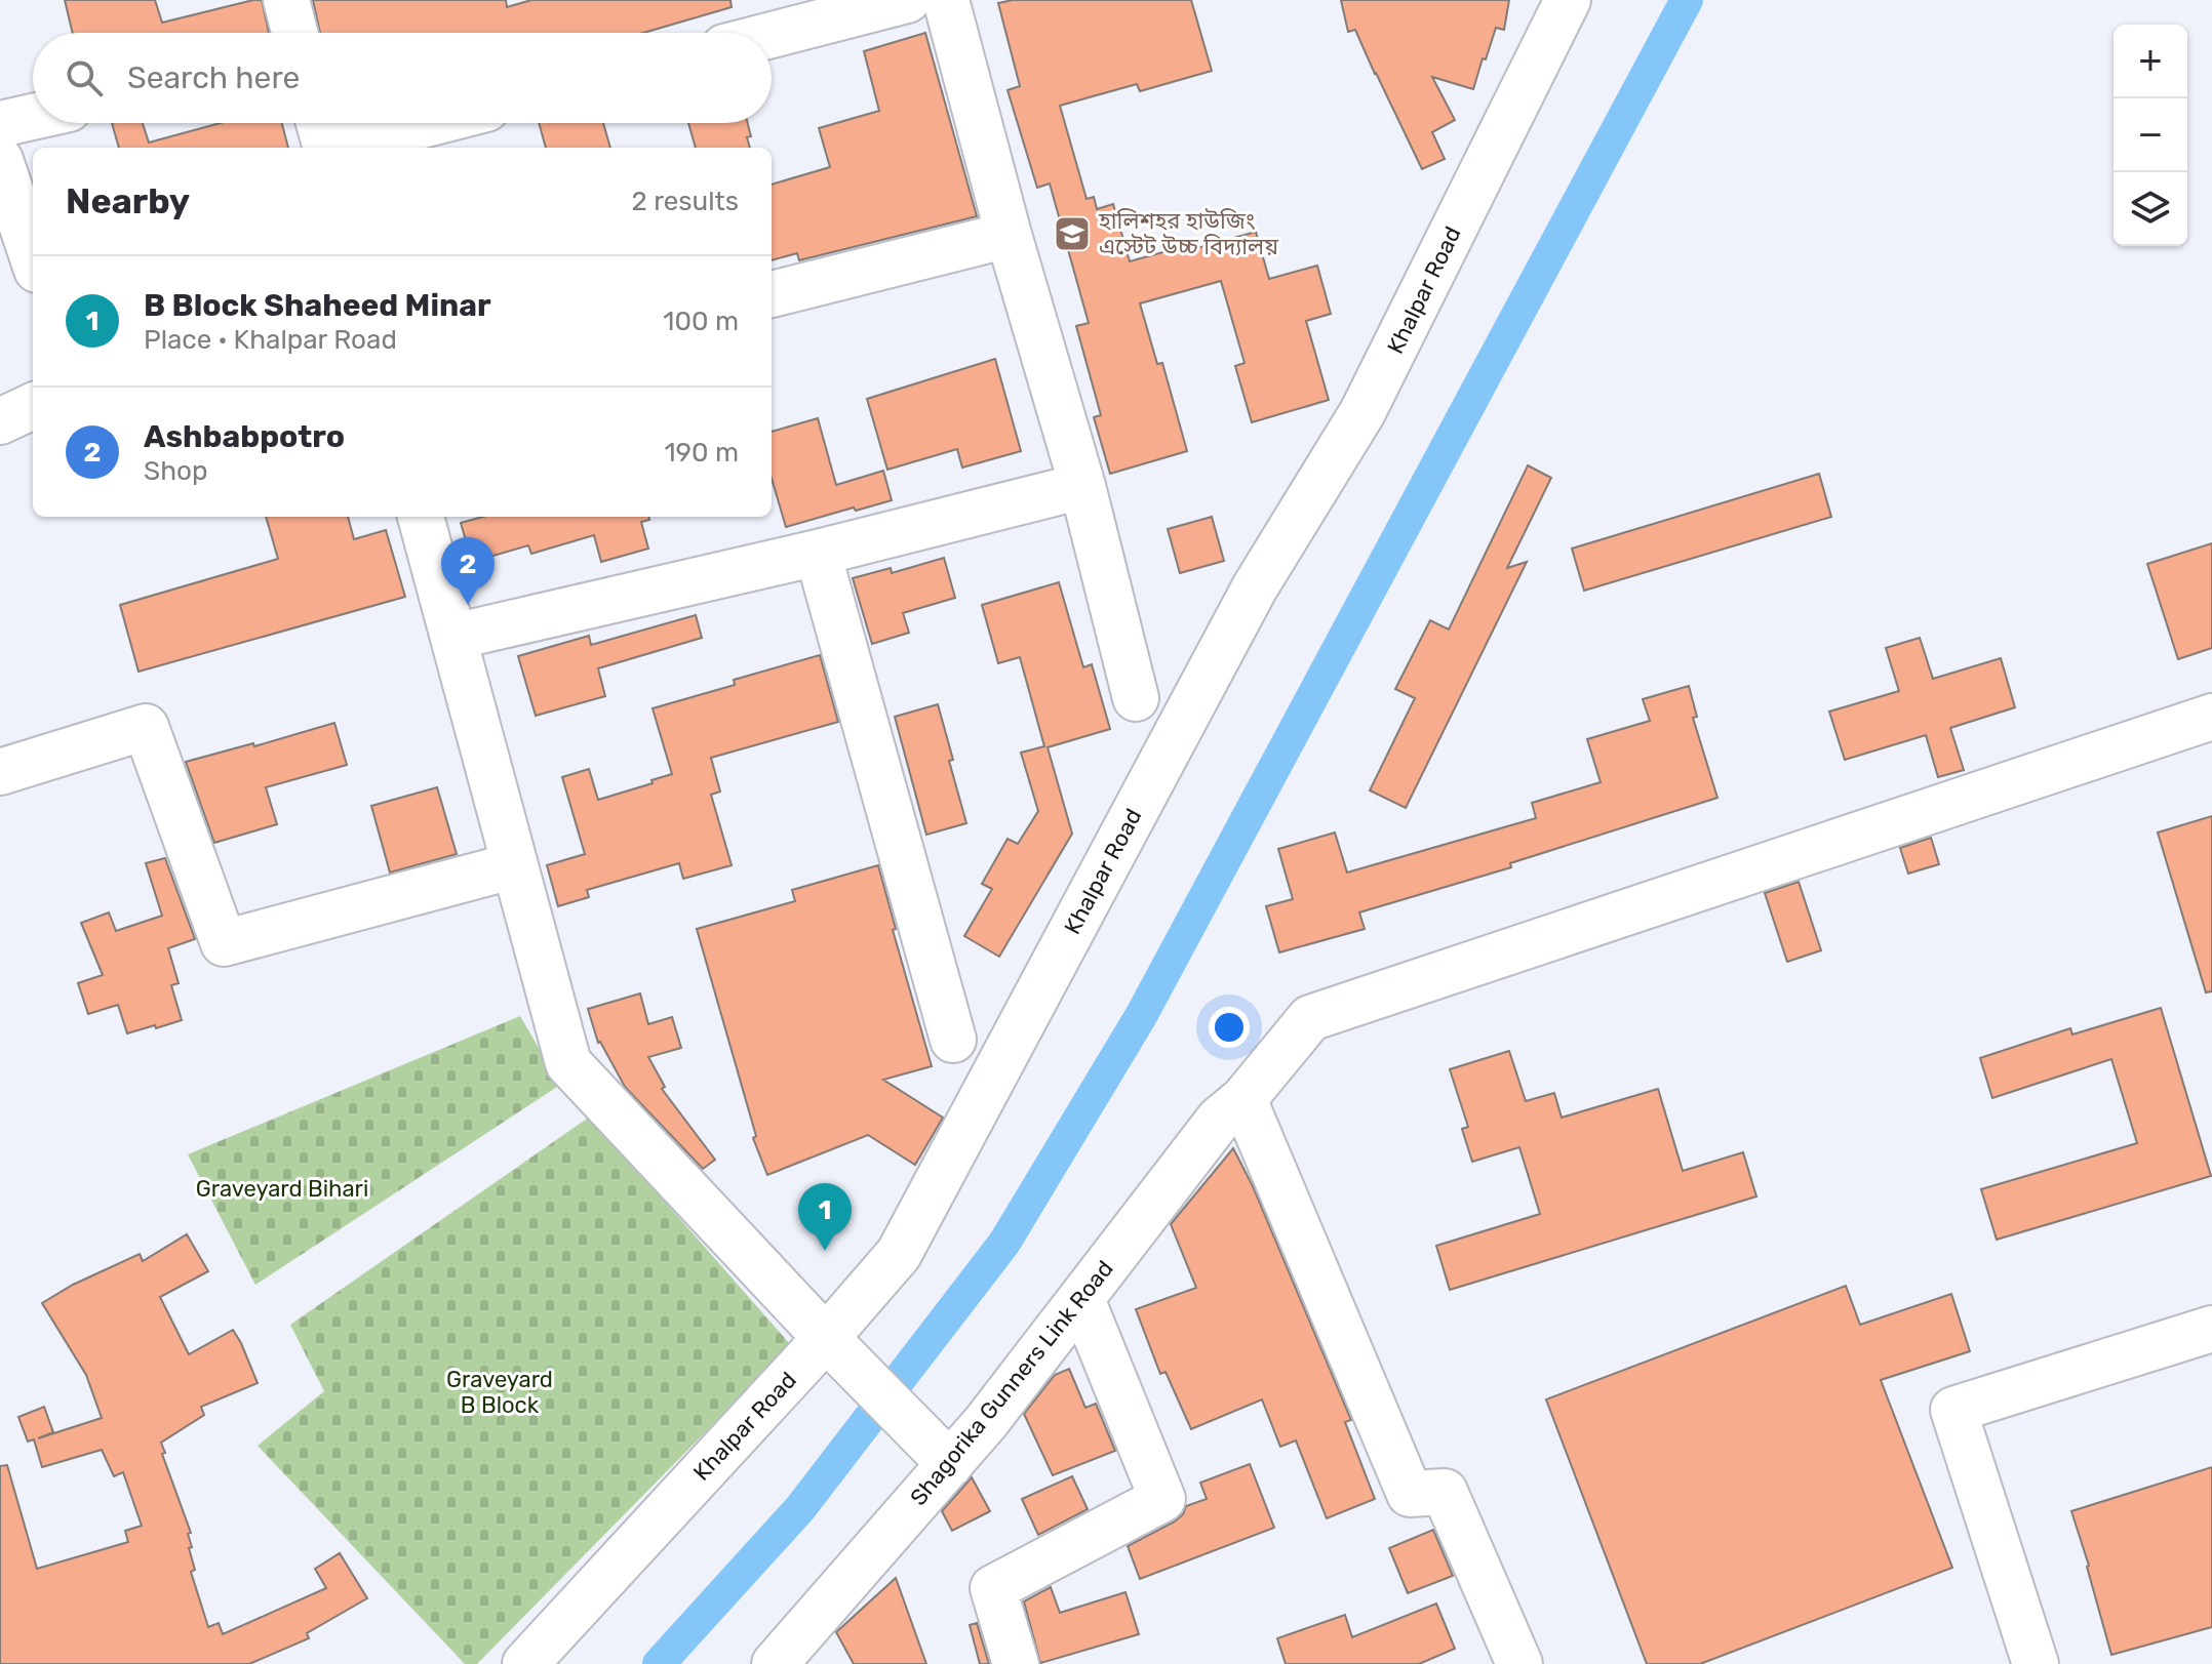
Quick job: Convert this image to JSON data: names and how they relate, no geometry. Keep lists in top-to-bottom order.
{
  "streets": {
    "street": ["Khalpar Road", "Shagorika Gunners Link Road"]
  },
  "parks": ["Graveyard Bihari", "Graveyard B Block"],
  "places": {
    "school or university": ["হালিশহর হাউজিং এস্টেট উচ্চ বিদ্যালয়"]
  },
  "page": {
    "map_buttons": ["+", "−"],
    "search": "Search here",
    "heading": ["Nearby", "2 results"],
    "list": [
      {
        "mark": "1",
        "name": "B Block Shaheed Minar",
        "note": "Place · Khalpar Road",
        "value": "100 m"
      },
      {
        "mark": "2",
        "name": "Ashbabpotro",
        "note": "Shop",
        "value": "190 m"
      }
    ],
    "pins": ["2", "1"]
  }
}
